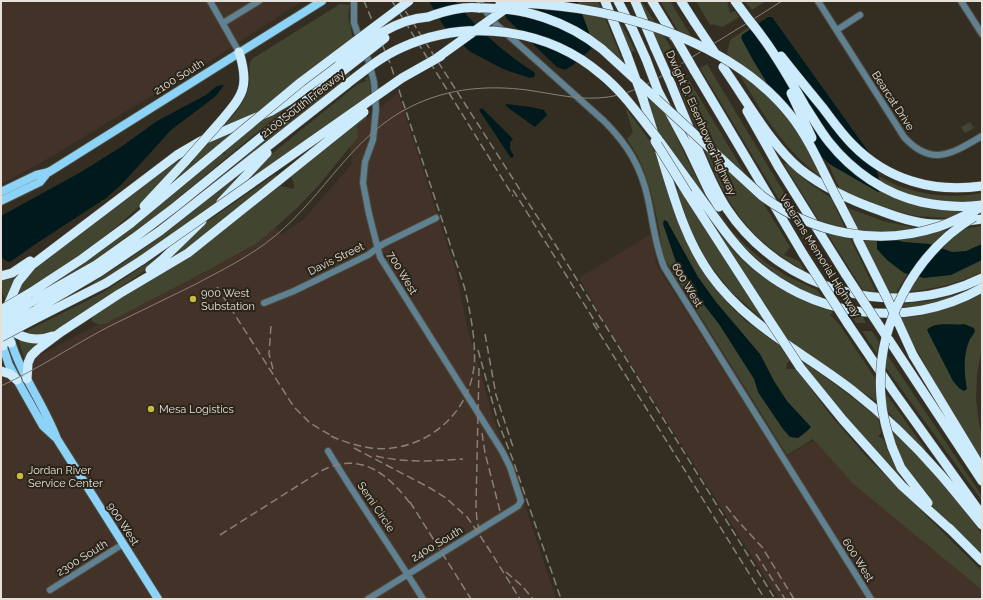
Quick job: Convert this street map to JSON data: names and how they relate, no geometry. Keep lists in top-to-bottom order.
{
  "streets": {
    "highway": ["2100 South Freeway", "Dwight D. Eisenhower Highway", "Veterans Memorial Highway"],
    "main road": ["2100 South", "900 West"],
    "street": [
      "Bearcat Drive",
      "Davis Street",
      "700 West",
      "600 West",
      "Semi Circle",
      "2400 South",
      "2300 South"
    ]
  },
  "crossings": [
    ["2100 South Freeway", "600 West"],
    ["2100 South Freeway", "900 West"],
    ["Davis Street", "700 West"],
    ["700 West", "2400 South"],
    ["Semi Circle", "2400 South"],
    ["900 West", "2300 South"]
  ],
  "places": ["900 West Substation", "Mesa Logistics", "Jordan River Service Center"]
}
